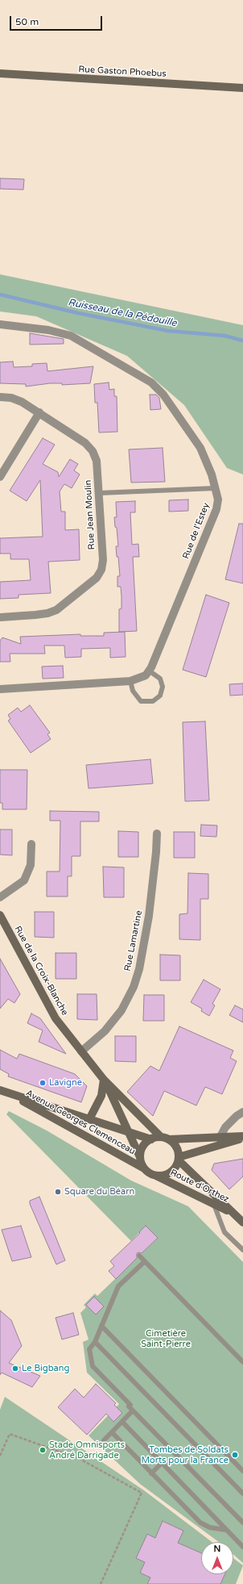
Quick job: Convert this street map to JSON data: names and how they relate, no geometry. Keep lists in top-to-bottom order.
{
  "streets": {
    "main road": [
      "Rue Gaston Phoebus",
      "Rue de la Croix-Blanche",
      "Avenue Georges Clemenceau",
      "Route d'Orthez"
    ],
    "street": ["Rue Jean Moulin", "Rue de l'Estey", "Rue Lamartine"]
  },
  "crossings": [
    ["Rue Lamartine", "Rue de la Croix-Blanche"],
    ["Rue de la Croix-Blanche", "Avenue Georges Clemenceau"],
    ["Rue de la Croix-Blanche", "Route d'Orthez"],
    ["Avenue Georges Clemenceau", "Route d'Orthez"]
  ],
  "water": ["Ruisseau de la Pédouille"],
  "parks": ["Cimetière Saint-Pierre"],
  "places": [
    "Lavigne",
    "Square du Béarn",
    "Le Bigbang",
    "Stade Omnisports André Darrigade",
    "Tombes de Soldats Morts pour la France"
  ],
  "scale_bar": "50 m",
  "north": "top"
}
